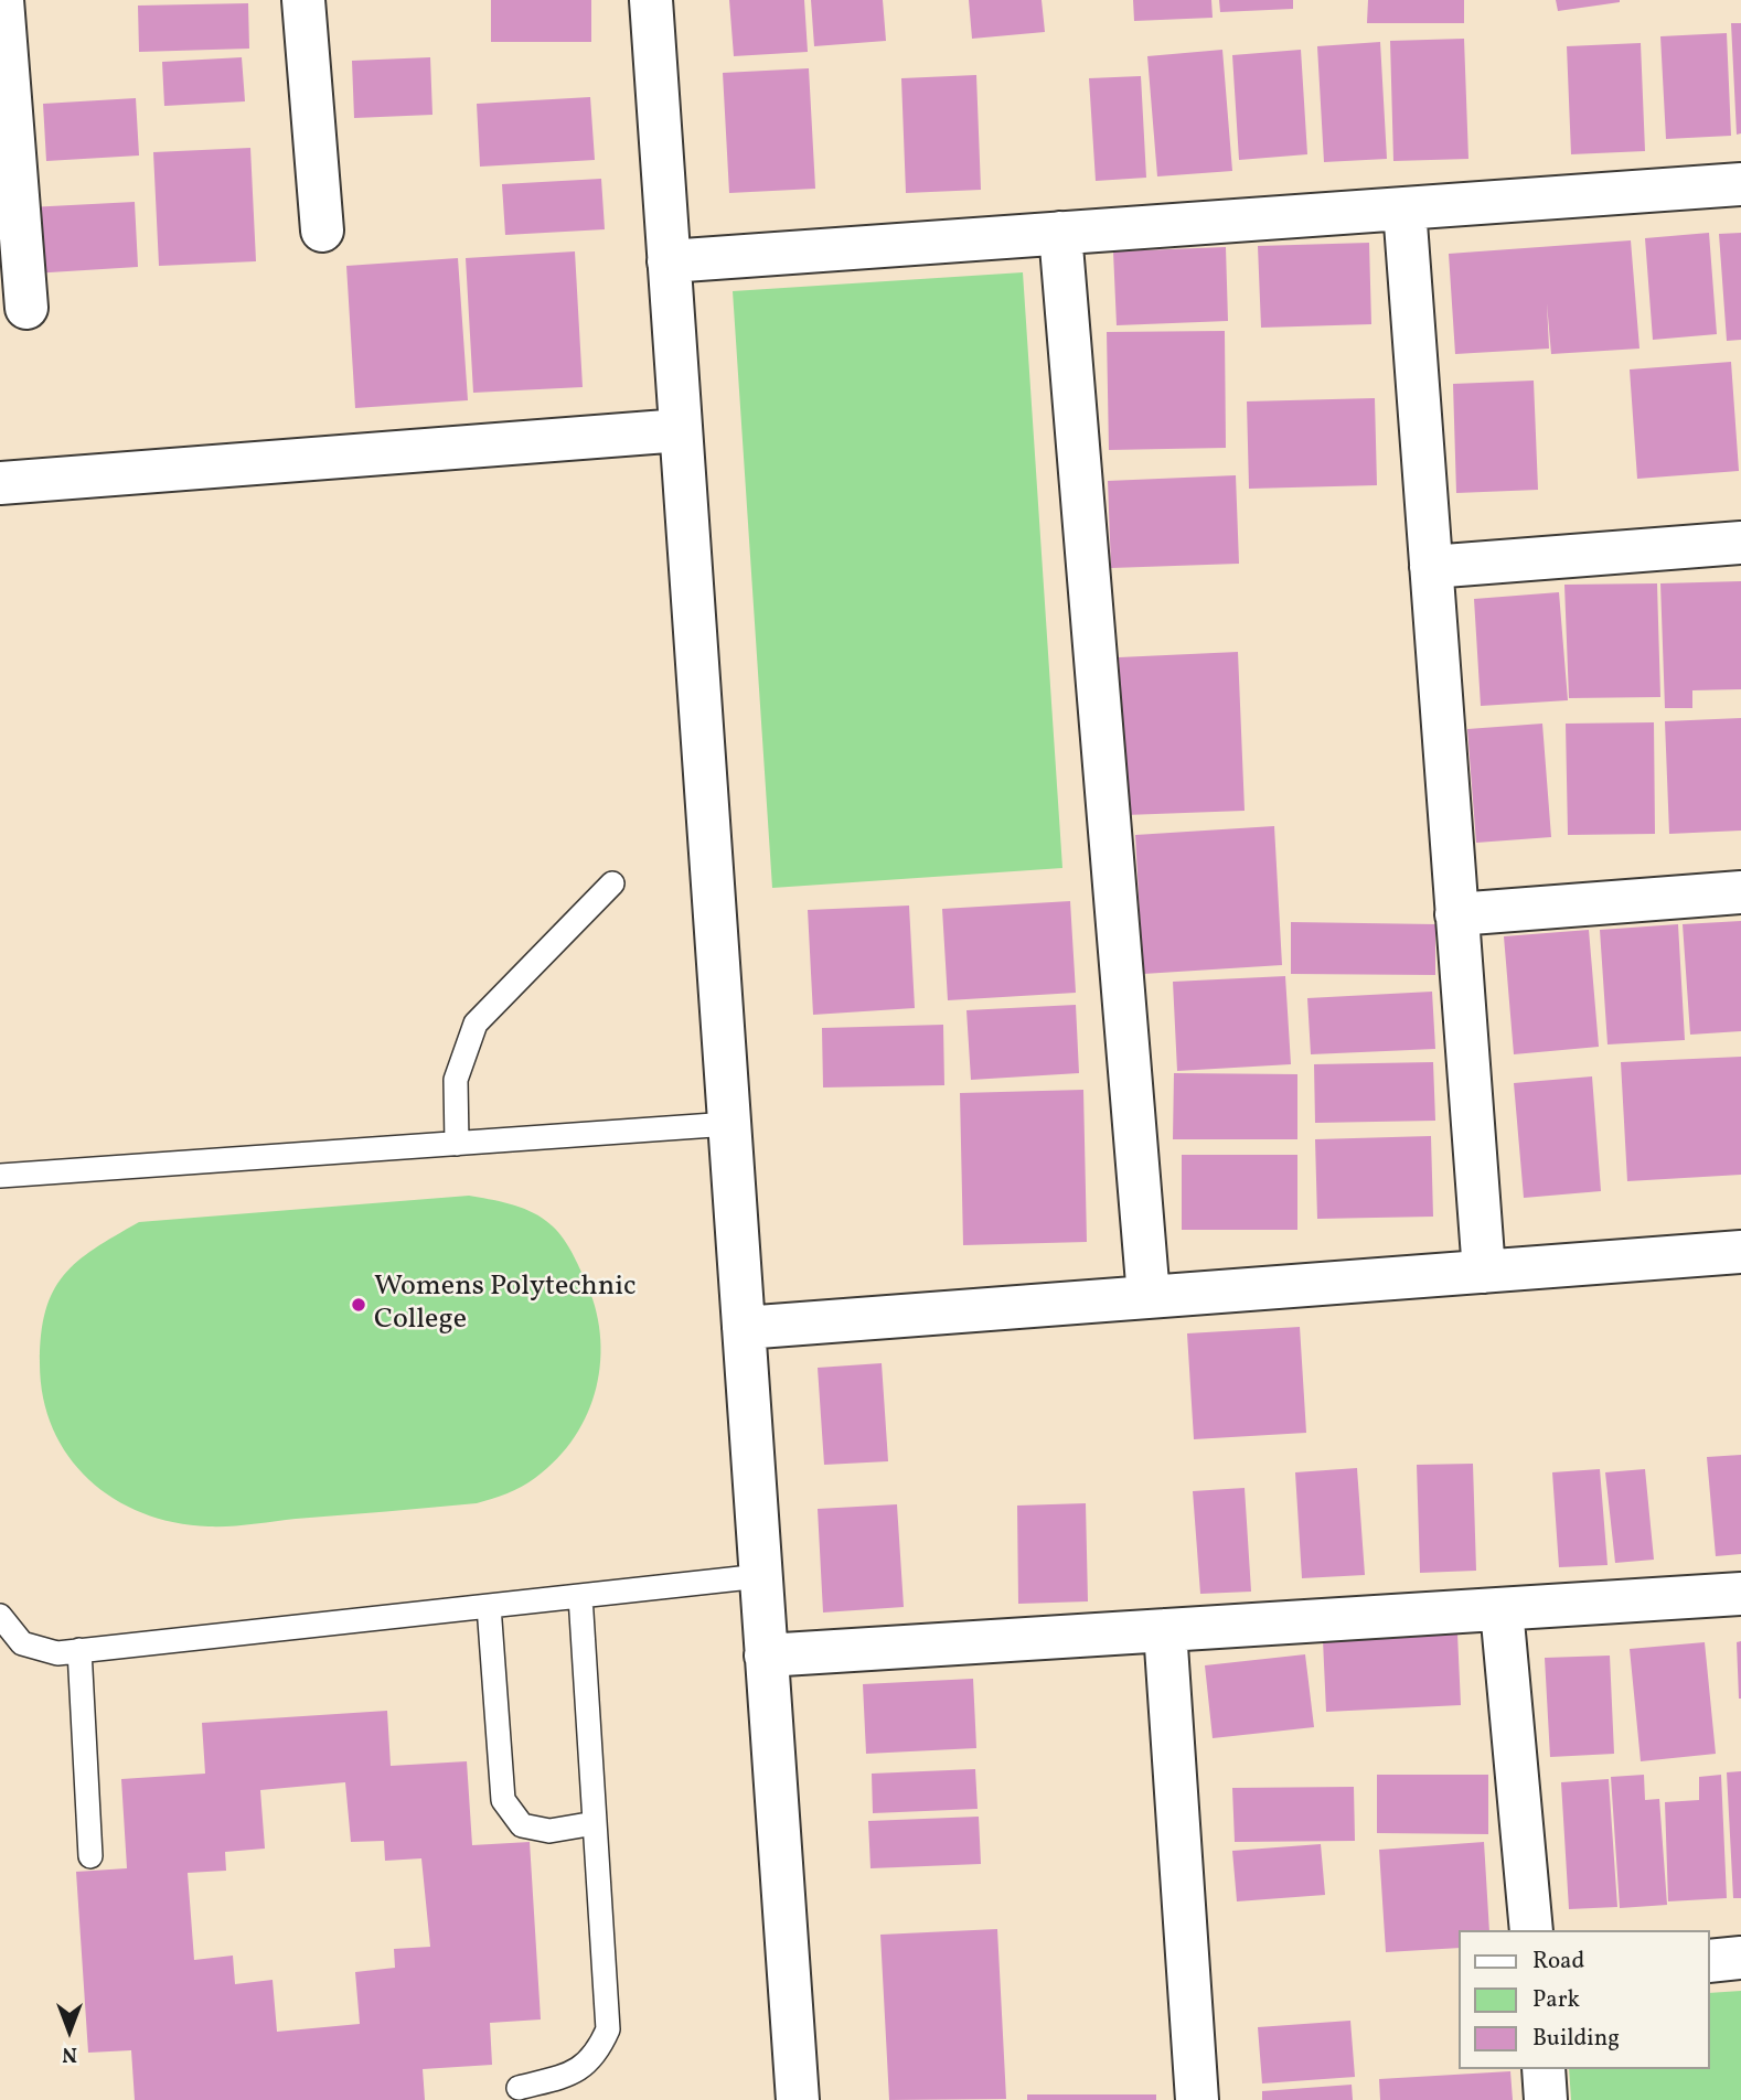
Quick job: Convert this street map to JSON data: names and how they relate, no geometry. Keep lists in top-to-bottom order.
{
  "places": ["Womens Polytechnic College"],
  "legend": ["Road", "Park", "Building"],
  "north": "bottom"
}
